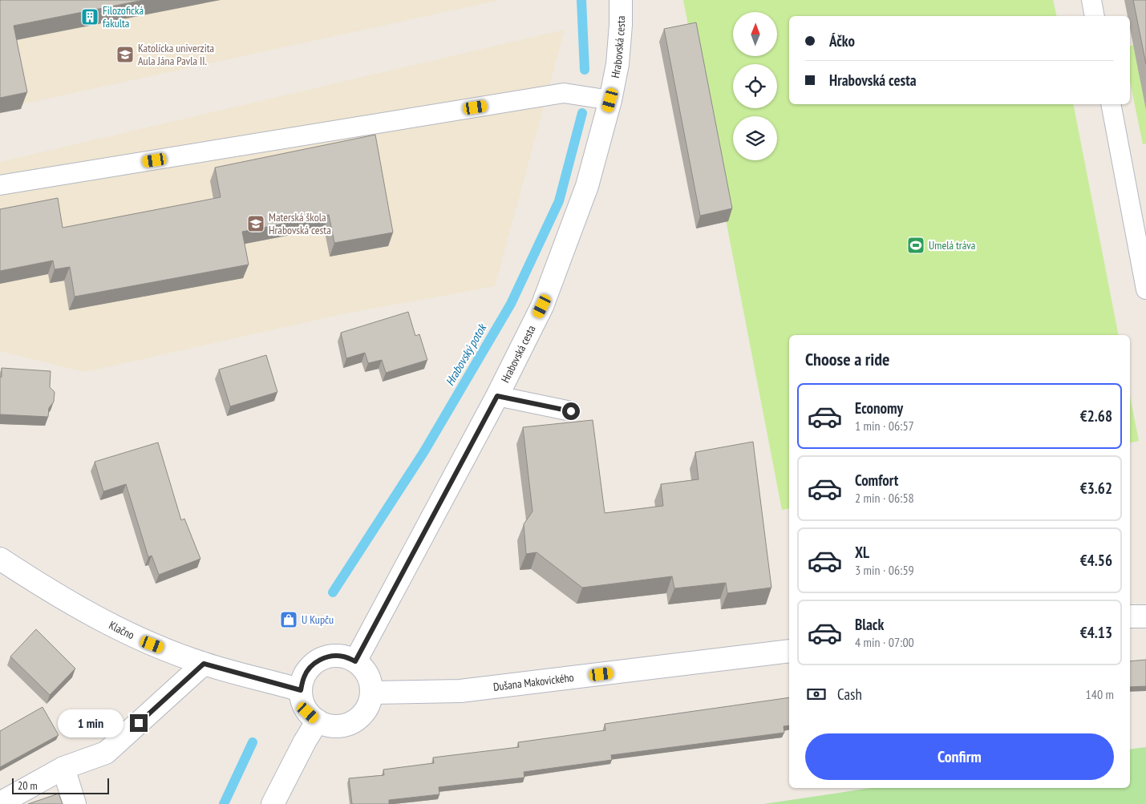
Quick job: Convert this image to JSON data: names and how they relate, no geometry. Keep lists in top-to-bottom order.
{
  "streets": {
    "street": ["Hrabovská cesta", "Klačno", "Dušana Makovického"]
  },
  "crossings": [
    ["Hrabovská cesta", "Klačno"],
    ["Hrabovská cesta", "Dušana Makovického"],
    ["Klačno", "Dušana Makovického"]
  ],
  "water": ["Hrabovský potok"],
  "places": {
    "building": ["Filozofická fakulta"],
    "school or university": ["Katolícka univerzita Aula Jána Pavla II.", "Materská škola Hrabovská cesta"],
    "sports": ["Umelá tráva"],
    "shop": ["U Kupču"]
  },
  "scale_bar": "20 m",
  "north": "top",
  "page": {
    "banner": ["Áčko", "Hrabovská cesta"],
    "heading": "Choose a ride",
    "list": [
      {
        "name": "Economy",
        "note": "1 min · 06:57",
        "value": "€2.68"
      },
      {
        "name": "Comfort",
        "note": "2 min · 06:58",
        "value": "€3.62"
      },
      {
        "name": "XL",
        "note": "3 min · 06:59",
        "value": "€4.56"
      },
      {
        "name": "Black",
        "note": "4 min · 07:00",
        "value": "€4.13"
      }
    ],
    "pay": ["Cash", "140 m"],
    "bubble": "1 min",
    "buttons": "Confirm",
    "scale": "20 m"
  }
}
